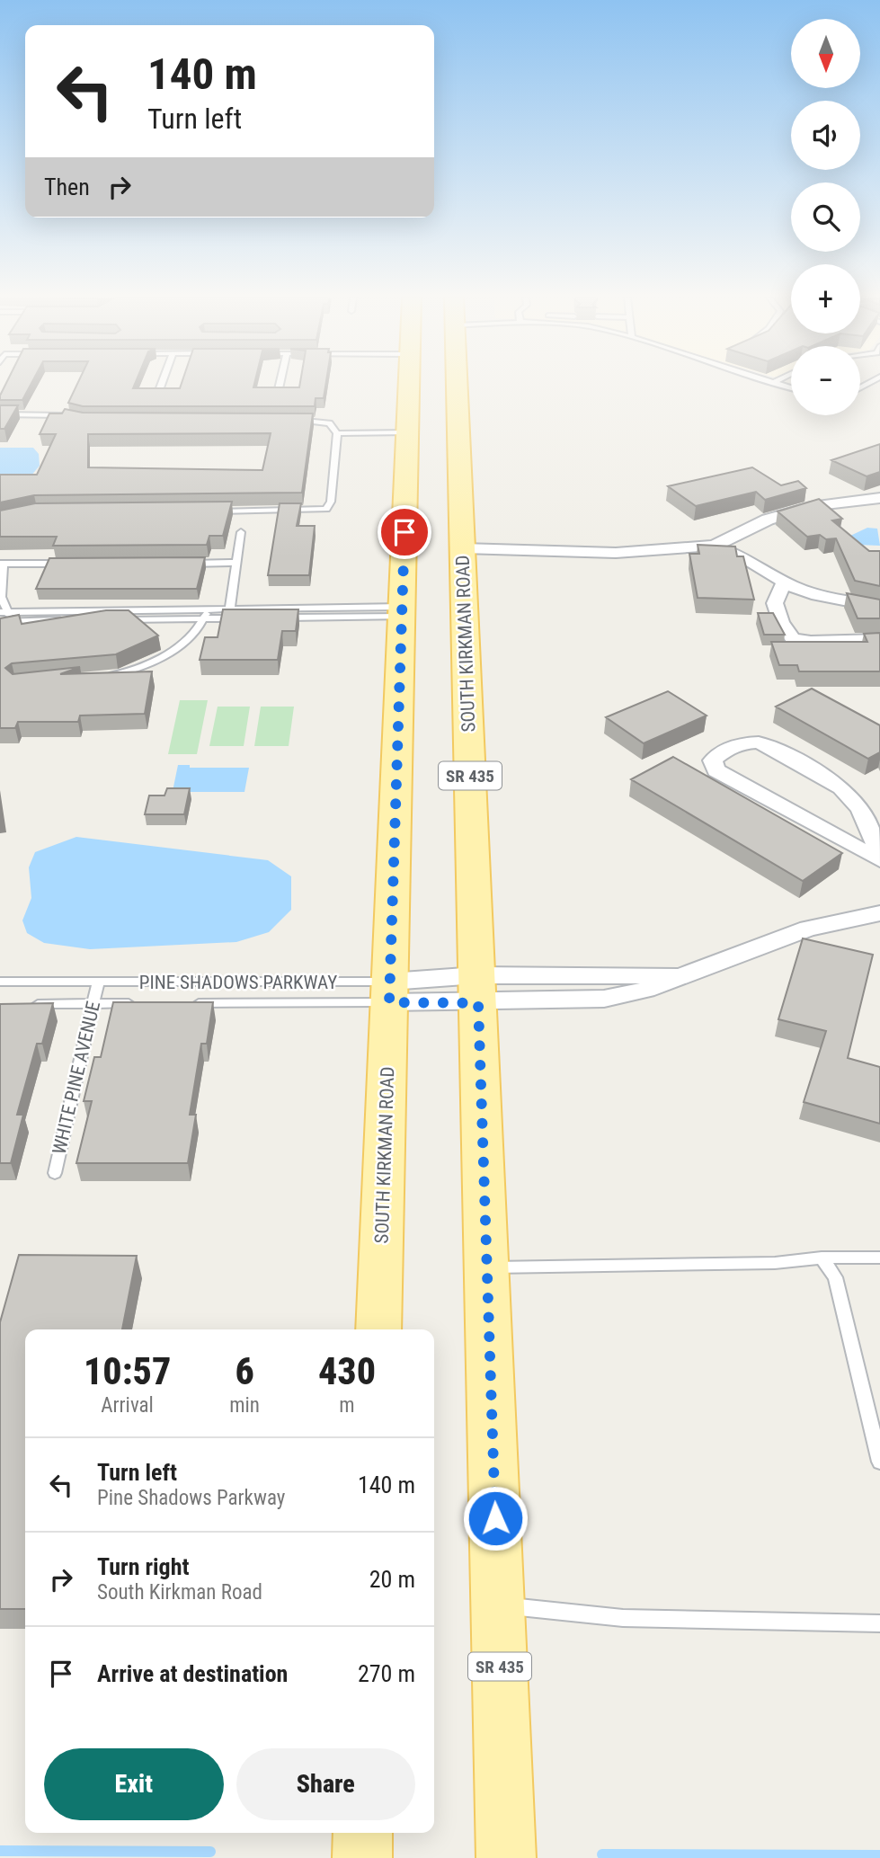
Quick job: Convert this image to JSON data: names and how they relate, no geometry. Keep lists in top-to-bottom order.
{
  "streets": {
    "main road": ["SOUTH KIRKMAN ROAD", "SR 435"],
    "street": ["PINE SHADOWS PARKWAY"],
    "lane": ["WHITE PINE AVENUE"]
  },
  "crossings": [
    ["SOUTH KIRKMAN ROAD", "PINE SHADOWS PARKWAY"],
    ["PINE SHADOWS PARKWAY", "WHITE PINE AVENUE"]
  ],
  "north": "bottom",
  "page": {
    "map_buttons": ["+", "−"],
    "turn": ["140 m", "Turn left"],
    "then": "Then",
    "eta": [
      "10:57",
      "Arrival",
      "6",
      "min",
      "430",
      "m"
    ],
    "list": [
      {
        "name": "Turn left",
        "note": "Pine Shadows Parkway",
        "value": "140 m"
      },
      {
        "name": "Turn right",
        "note": "South Kirkman Road",
        "value": "20 m"
      },
      {
        "name": "Arrive at destination",
        "value": "270 m"
      }
    ],
    "buttons": ["Exit", "Share"]
  }
}
